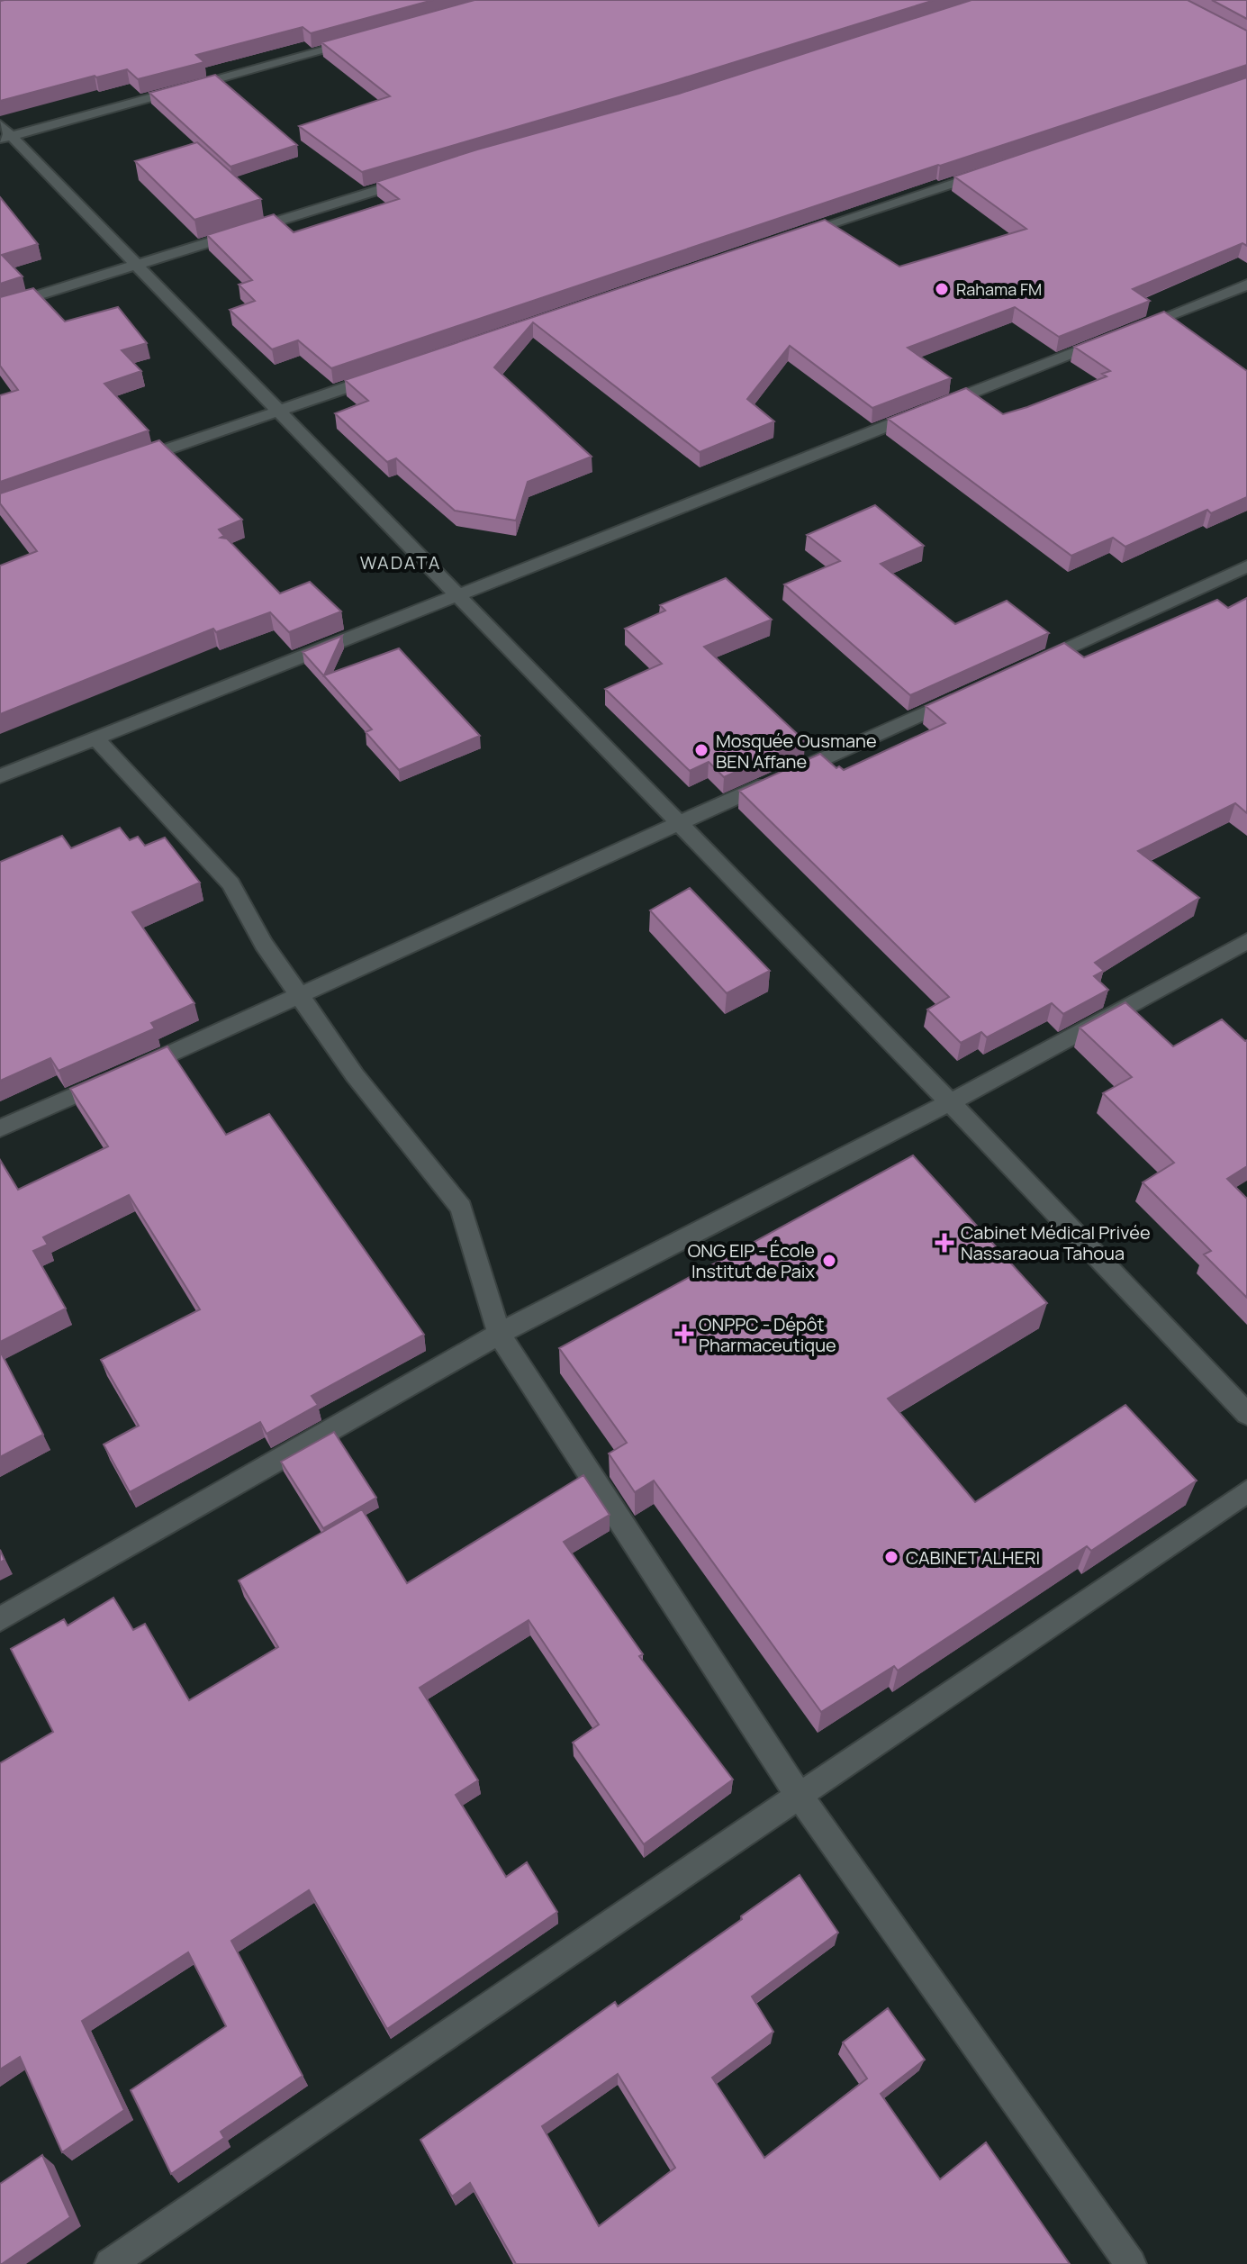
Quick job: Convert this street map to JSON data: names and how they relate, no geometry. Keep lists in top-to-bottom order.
{
  "districts": ["WADATA"],
  "places": {
    "other": [
      "Rahama FM",
      "Mosquée Ousmane BEN Affane",
      "ONG EIP - École Institut de Paix",
      "CABINET ALHERI"
    ],
    "health": ["Cabinet Médical Privée Nassaraoua Tahoua", "ONPPC - Dépôt Pharmaceutique"]
  }
}
